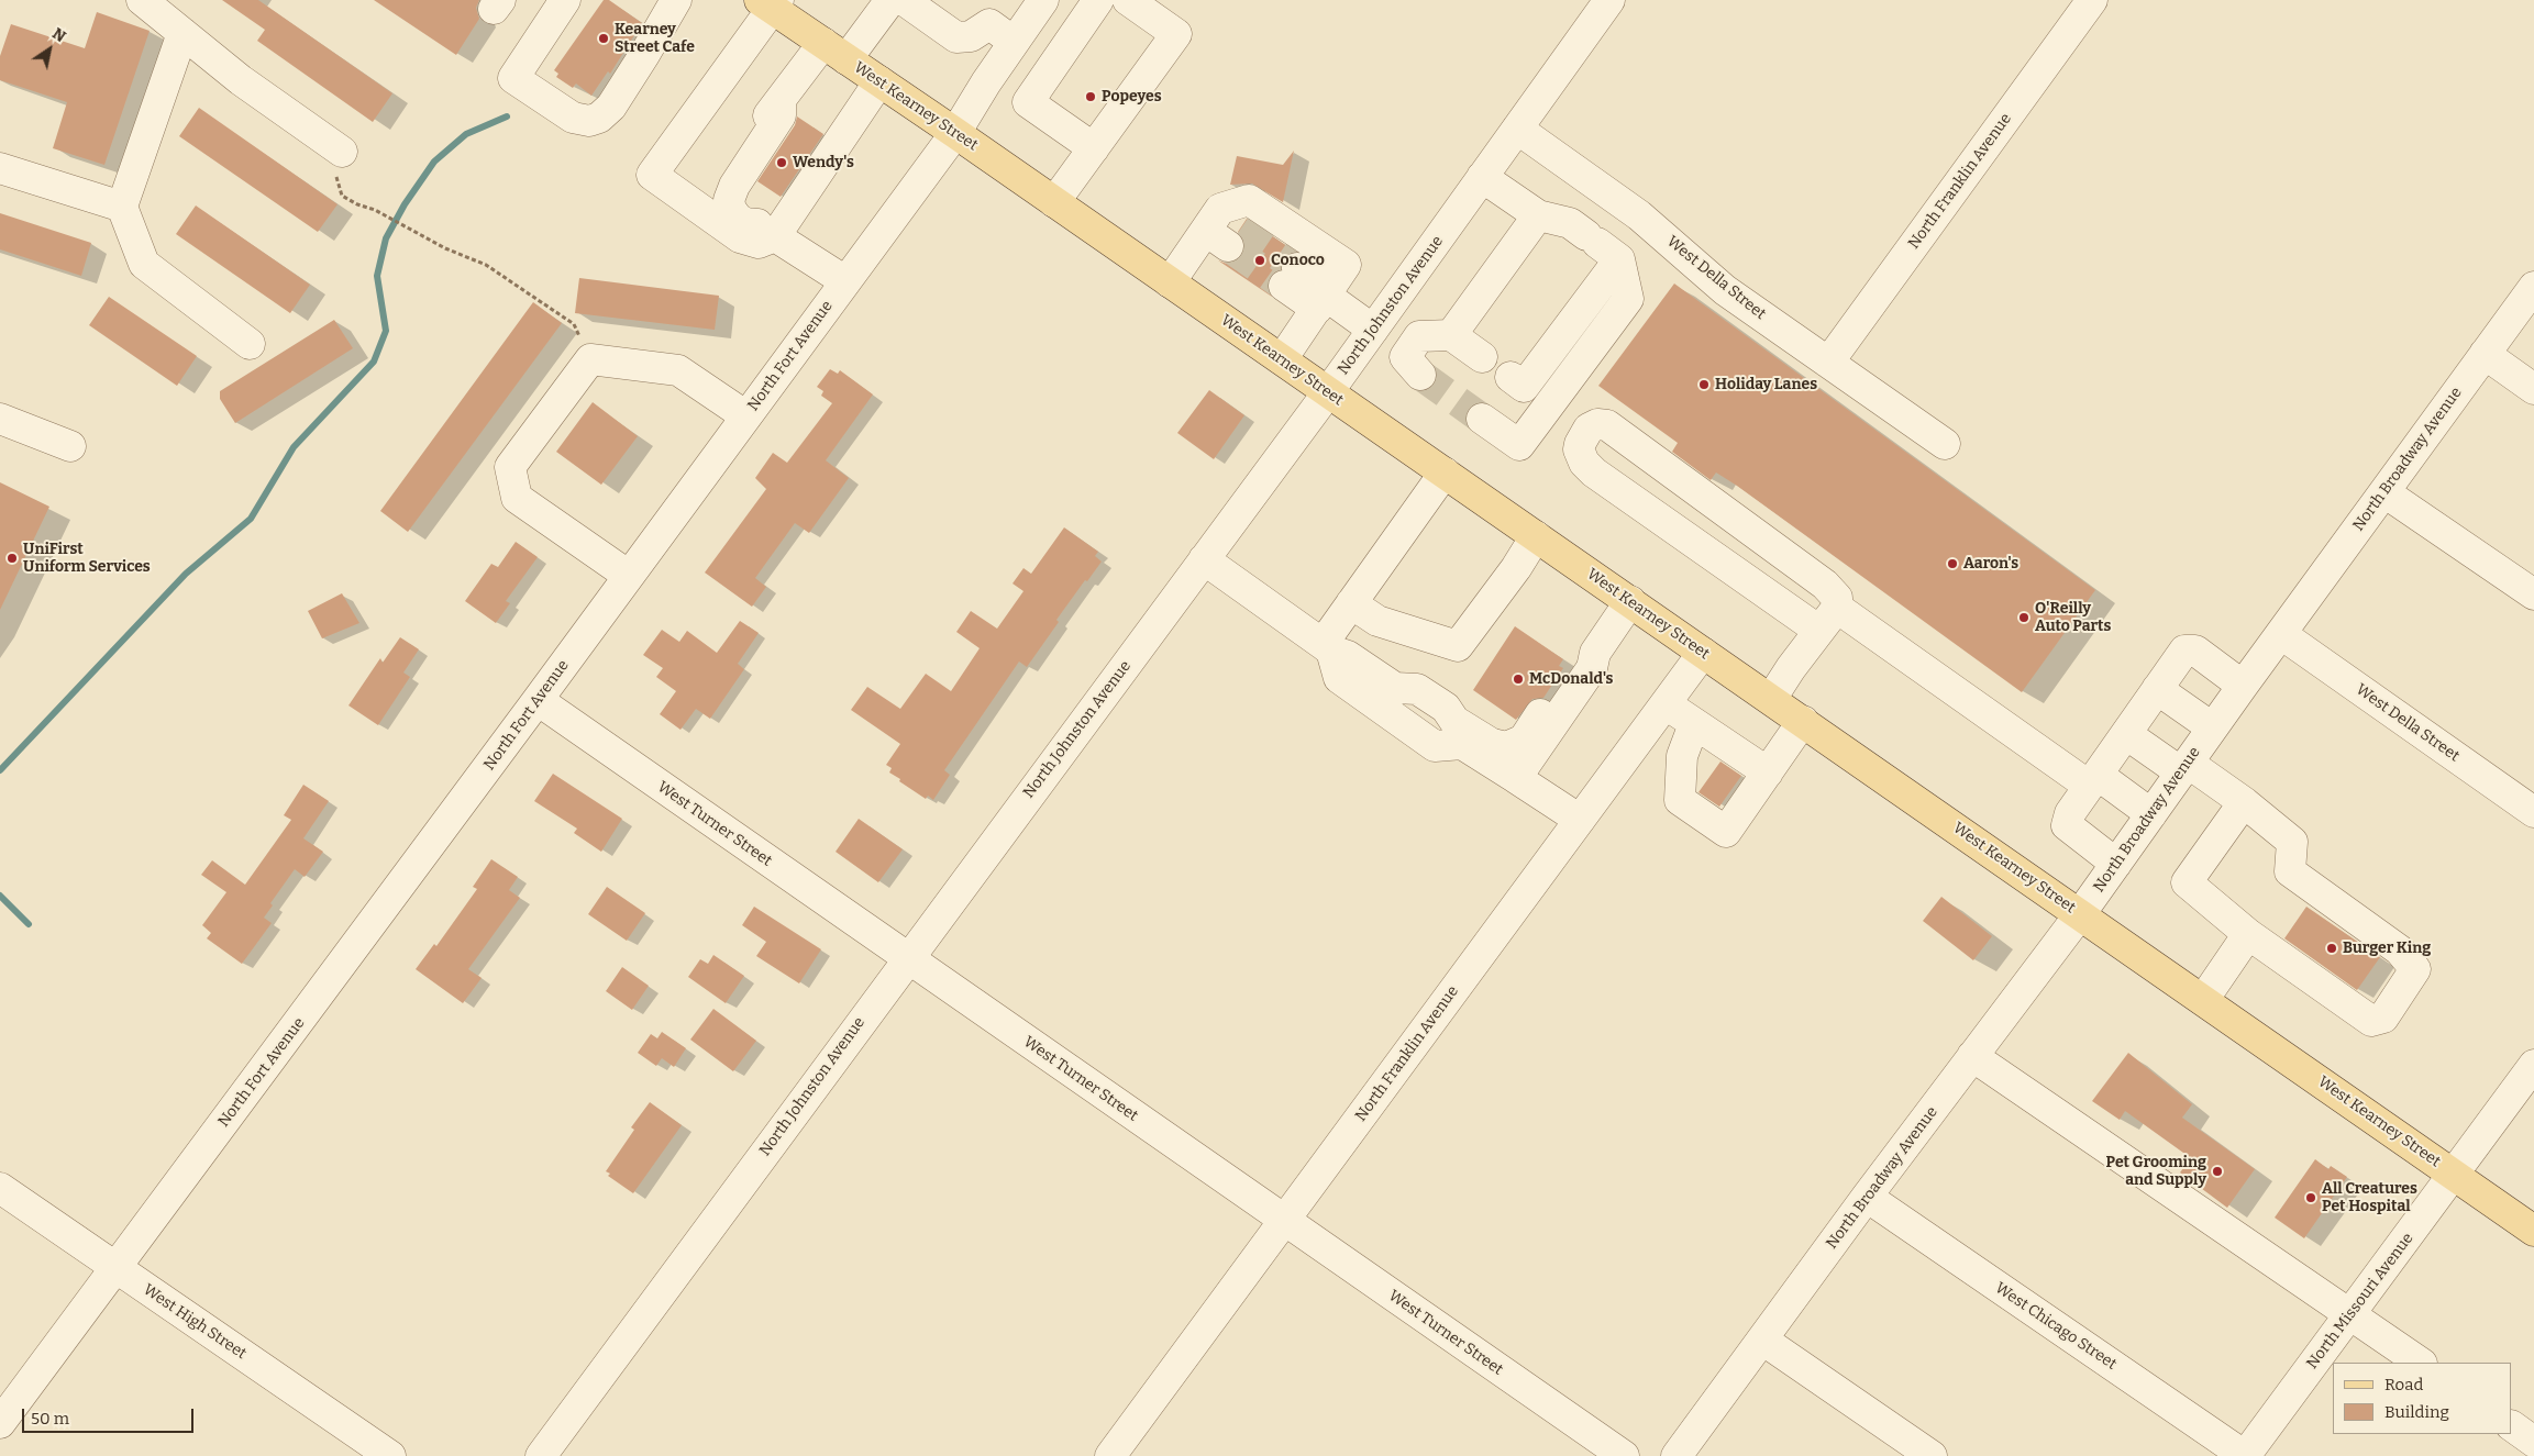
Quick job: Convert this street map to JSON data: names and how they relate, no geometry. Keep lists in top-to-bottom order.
{
  "streets": {
    "main road": ["West Kearney Street"],
    "street": [
      "North Franklin Avenue",
      "West Della Street",
      "North Johnston Avenue",
      "North Fort Avenue",
      "North Broadway Avenue",
      "West Turner Street",
      "North Missouri Avenue",
      "West High Street",
      "West Chicago Street"
    ]
  },
  "crossings": [
    ["West Kearney Street", "North Franklin Avenue"],
    ["West Kearney Street", "North Johnston Avenue"],
    ["West Kearney Street", "North Fort Avenue"],
    ["West Kearney Street", "North Broadway Avenue"],
    ["West Kearney Street", "North Missouri Avenue"],
    ["North Franklin Avenue", "West Della Street"],
    ["North Franklin Avenue", "West Turner Street"],
    ["West Della Street", "North Johnston Avenue"],
    ["West Della Street", "North Broadway Avenue"],
    ["North Johnston Avenue", "West Turner Street"],
    ["North Fort Avenue", "West Turner Street"],
    ["North Fort Avenue", "West High Street"],
    ["North Broadway Avenue", "West Chicago Street"],
    ["North Missouri Avenue", "West Chicago Street"]
  ],
  "places": [
    "Kearney Street Cafe",
    "Popeyes",
    "Wendy's",
    "Conoco",
    "Holiday Lanes",
    "UniFirst Uniform Services",
    "Aaron's",
    "O'Reilly Auto Parts",
    "McDonald's",
    "Burger King",
    "Pet Grooming and Supply",
    "All Creatures Pet Hospital"
  ],
  "legend": ["Road", "Building"],
  "scale_bar": "50 m",
  "north": "top right"
}
